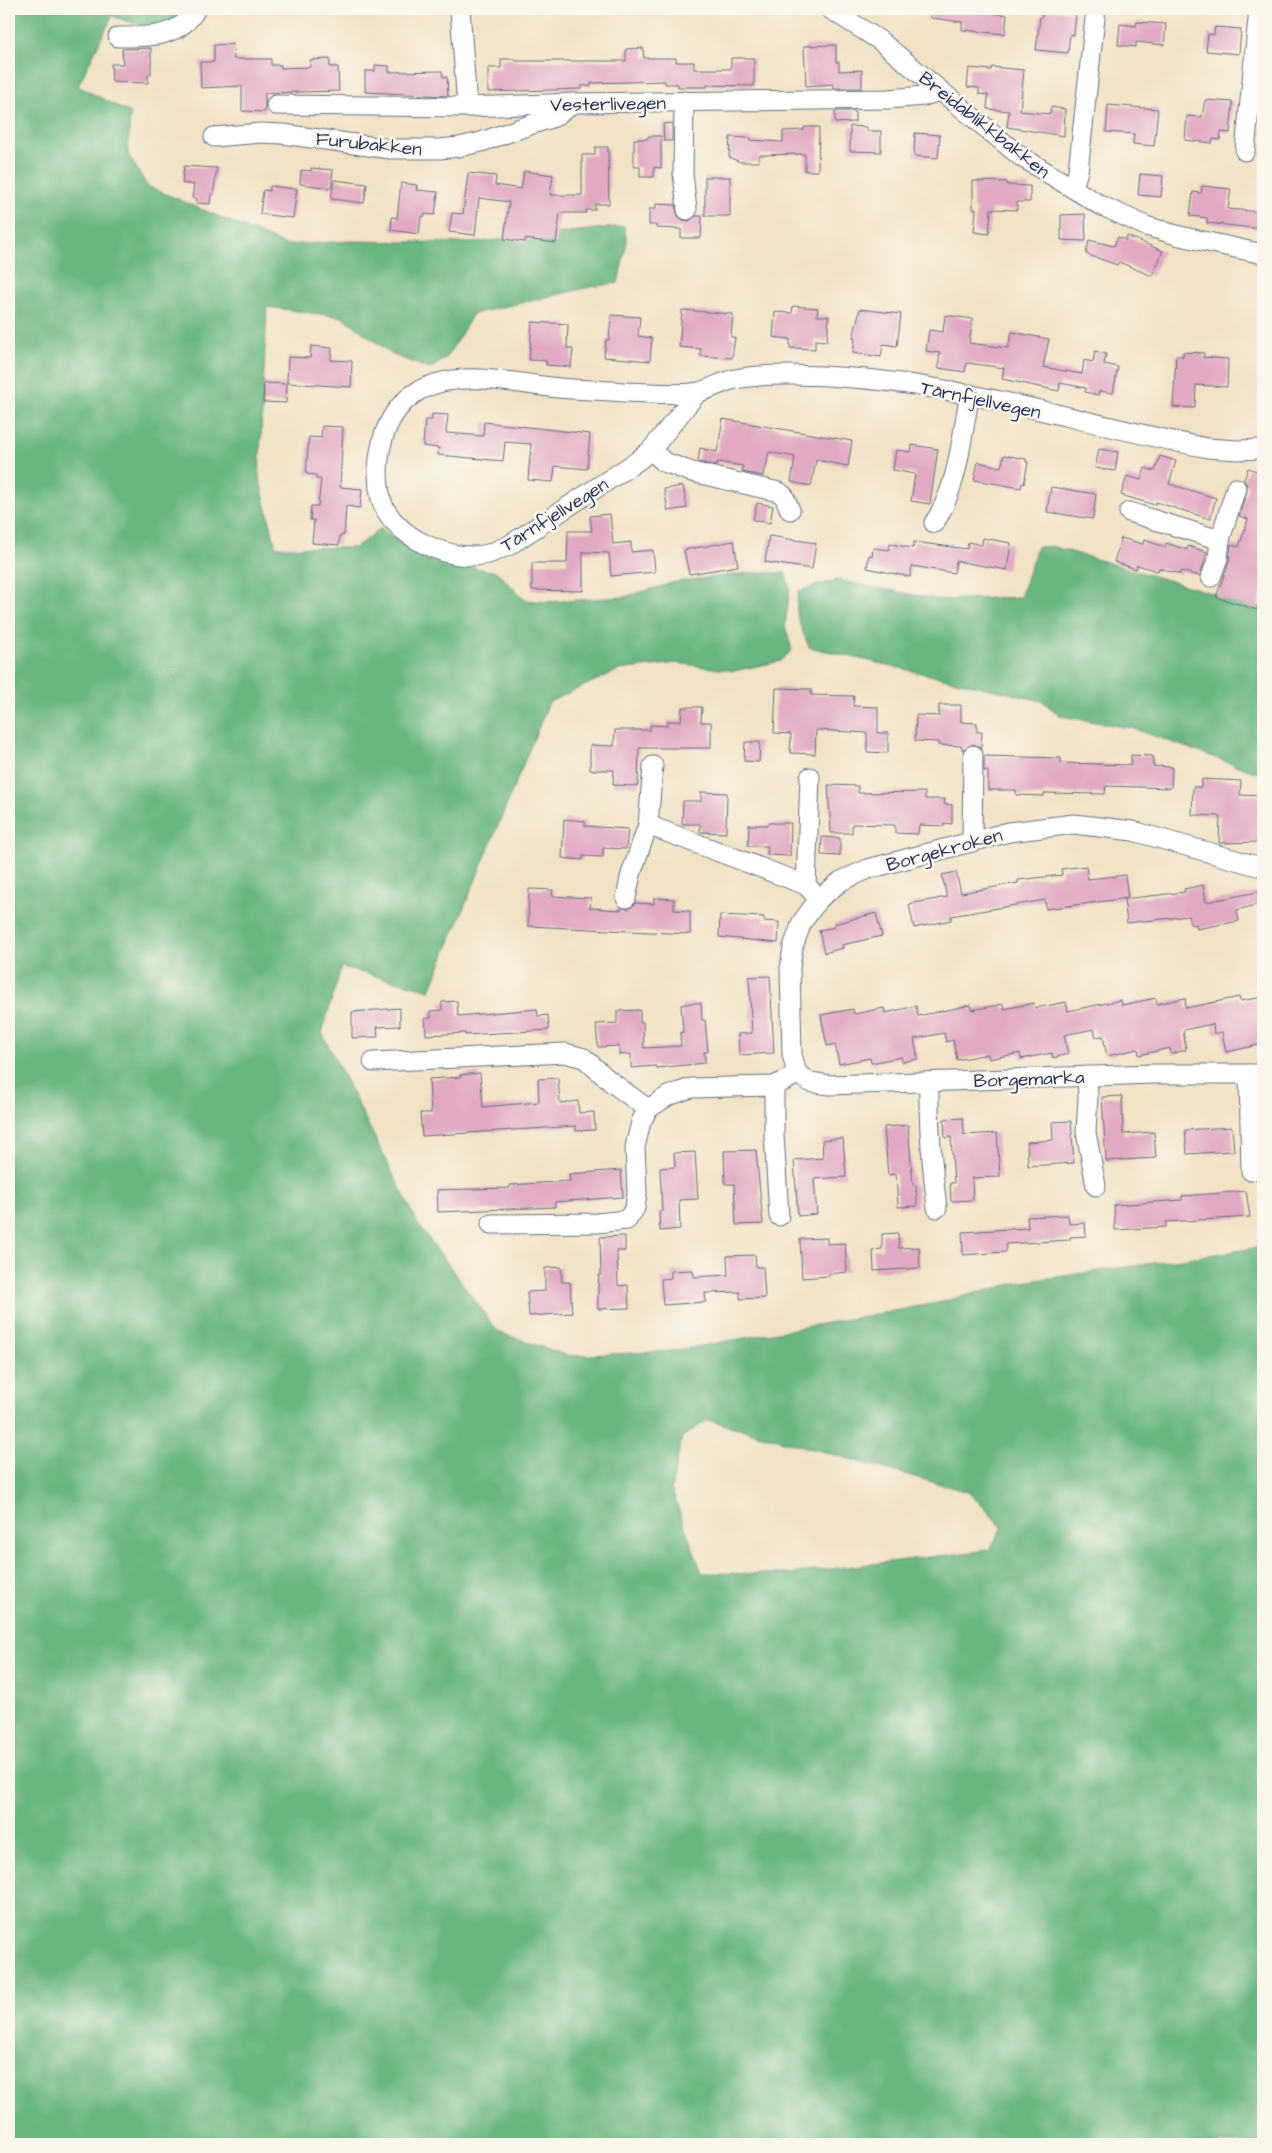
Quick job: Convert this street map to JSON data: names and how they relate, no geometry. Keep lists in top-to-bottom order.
{
  "streets": {
    "street": [
      "Vesterlivegen",
      "Breidablikkbakken",
      "Furubakken",
      "Tårnfjellvegen",
      "Borgekroken",
      "Borgemarka"
    ]
  },
  "crossings": [
    ["Vesterlivegen", "Breidablikkbakken"],
    ["Vesterlivegen", "Furubakken"],
    ["Borgekroken", "Borgemarka"]
  ]
}
